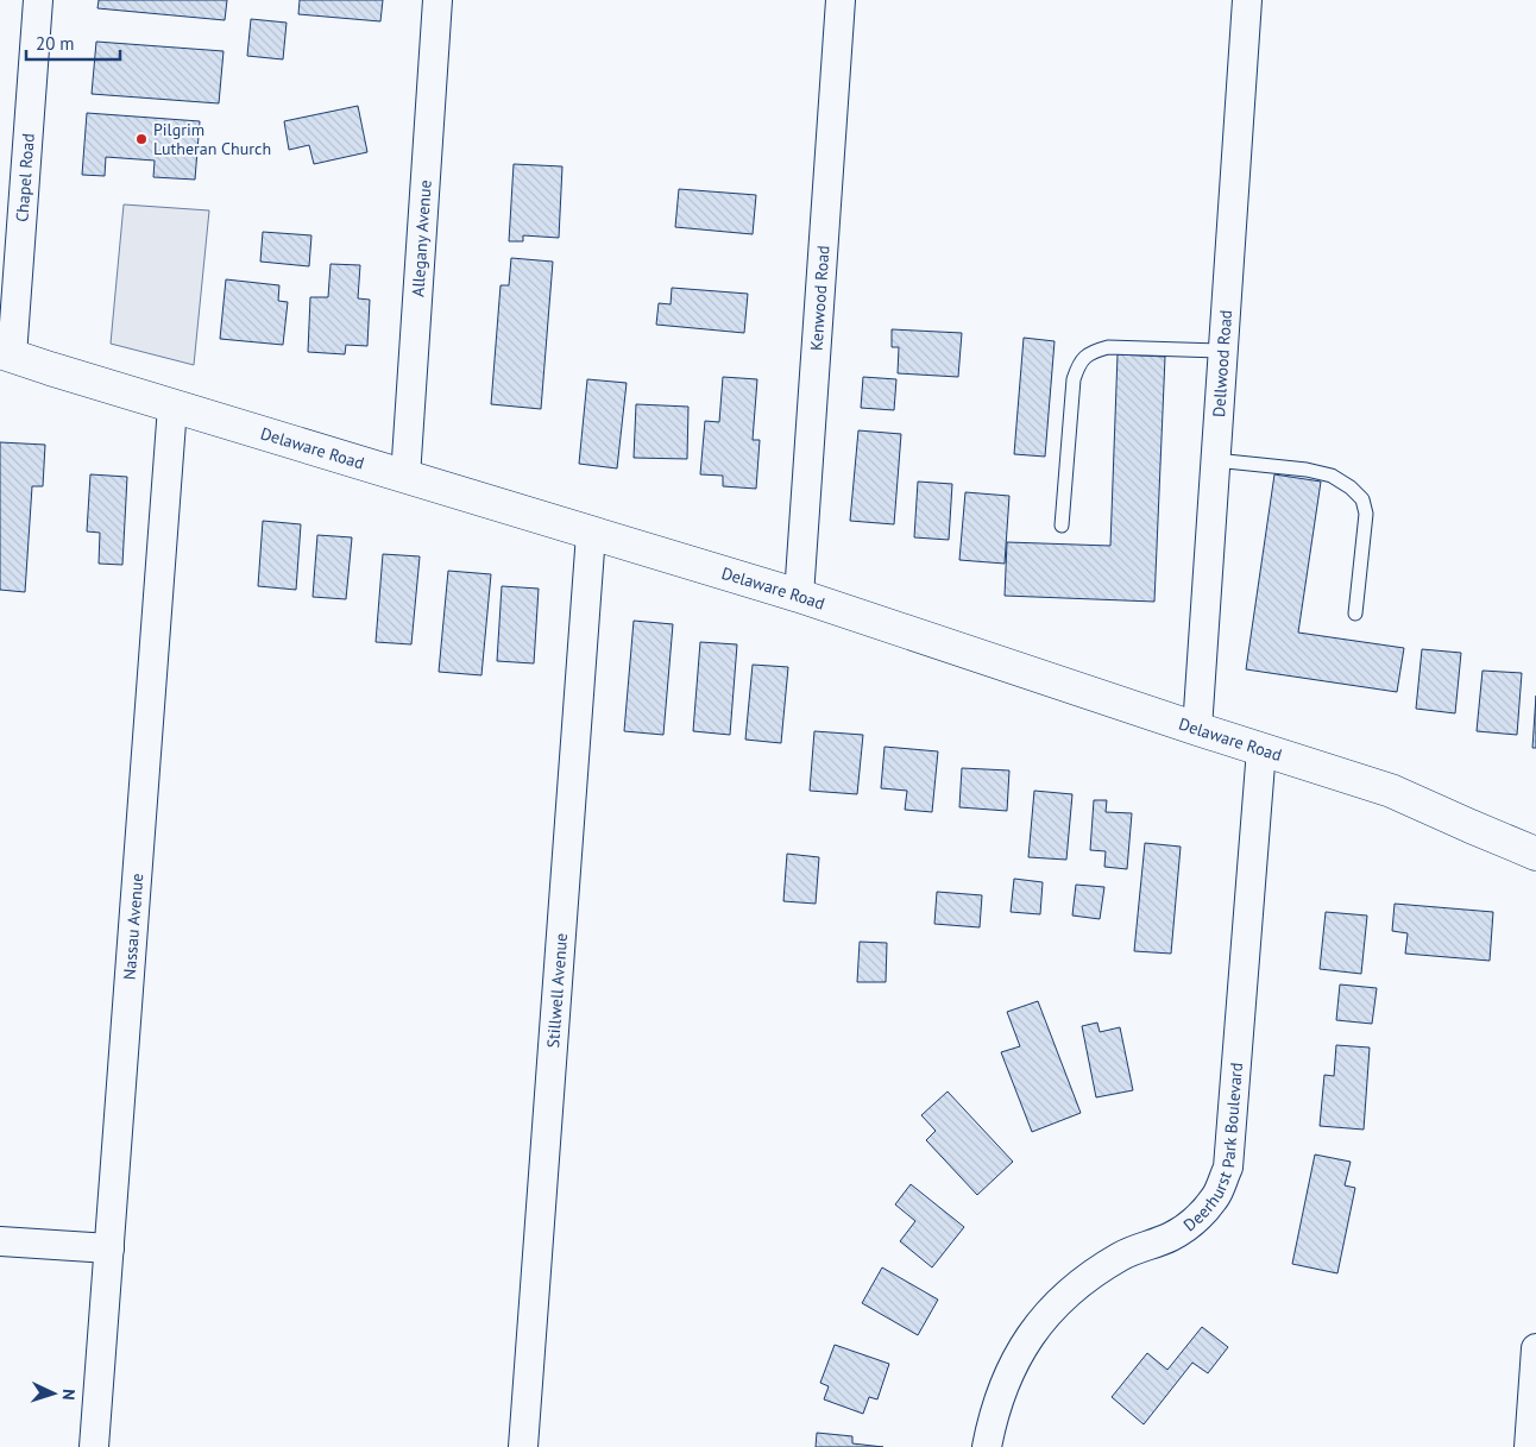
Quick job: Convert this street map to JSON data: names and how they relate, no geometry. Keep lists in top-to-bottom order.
{
  "streets": {
    "street": [
      "Chapel Road",
      "Allegany Avenue",
      "Kenwood Road",
      "Dellwood Road",
      "Delaware Road",
      "Nassau Avenue",
      "Stillwell Avenue",
      "Deerhurst Park Boulevard"
    ]
  },
  "crossings": [
    ["Chapel Road", "Delaware Road"],
    ["Allegany Avenue", "Delaware Road"],
    ["Kenwood Road", "Delaware Road"],
    ["Dellwood Road", "Delaware Road"],
    ["Delaware Road", "Nassau Avenue"],
    ["Delaware Road", "Stillwell Avenue"],
    ["Delaware Road", "Deerhurst Park Boulevard"]
  ],
  "places": ["Pilgrim Lutheran Church"],
  "scale_bar": "20 m",
  "north": "right"
}
